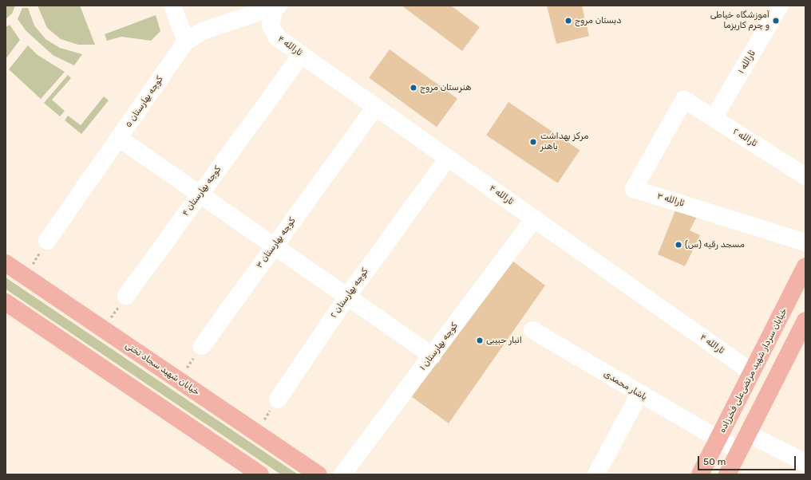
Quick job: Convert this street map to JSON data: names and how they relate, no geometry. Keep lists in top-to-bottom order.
{
  "streets": {
    "main road": ["خیابان شهید سجاد تختی", "خیابان سردار شهید مرتضی‌علی فخرزاده"],
    "street": [
      "ثارالله ۴",
      "ثارالله ۱",
      "کوچه بهارستان ۵",
      "ثارالله ۲",
      "کوچه بهارستان ۴",
      "ثارالله ۳",
      "کوچه بهارستان ۳",
      "کوچه بهارستان ۲",
      "کوچه بهارستان ۱",
      "یاشار محمدی"
    ]
  },
  "crossings": [
    ["ثارالله ۴", "کوچه بهارستان ۵"],
    ["ثارالله ۴", "کوچه بهارستان ۴"],
    ["ثارالله ۴", "کوچه بهارستان ۳"],
    ["ثارالله ۴", "کوچه بهارستان ۲"],
    ["ثارالله ۴", "کوچه بهارستان ۱"],
    ["ثارالله ۴", "خیابان سردار شهید مرتضی‌علی فخرزاده"],
    ["ثارالله ۱", "ثارالله ۲"],
    ["ثارالله ۲", "ثارالله ۳"],
    ["خیابان سردار شهید مرتضی‌علی فخرزاده", "یاشار محمدی"]
  ],
  "places": [
    "دبستان مروج",
    "آموزشگاه خیاطی و چرم کاریزما",
    "هنرستان مروج",
    "مرکز بهداشت باهنر",
    "مسجد رقیه (س)",
    "انبار حبیبی"
  ],
  "scale_bar": "50 m"
}
